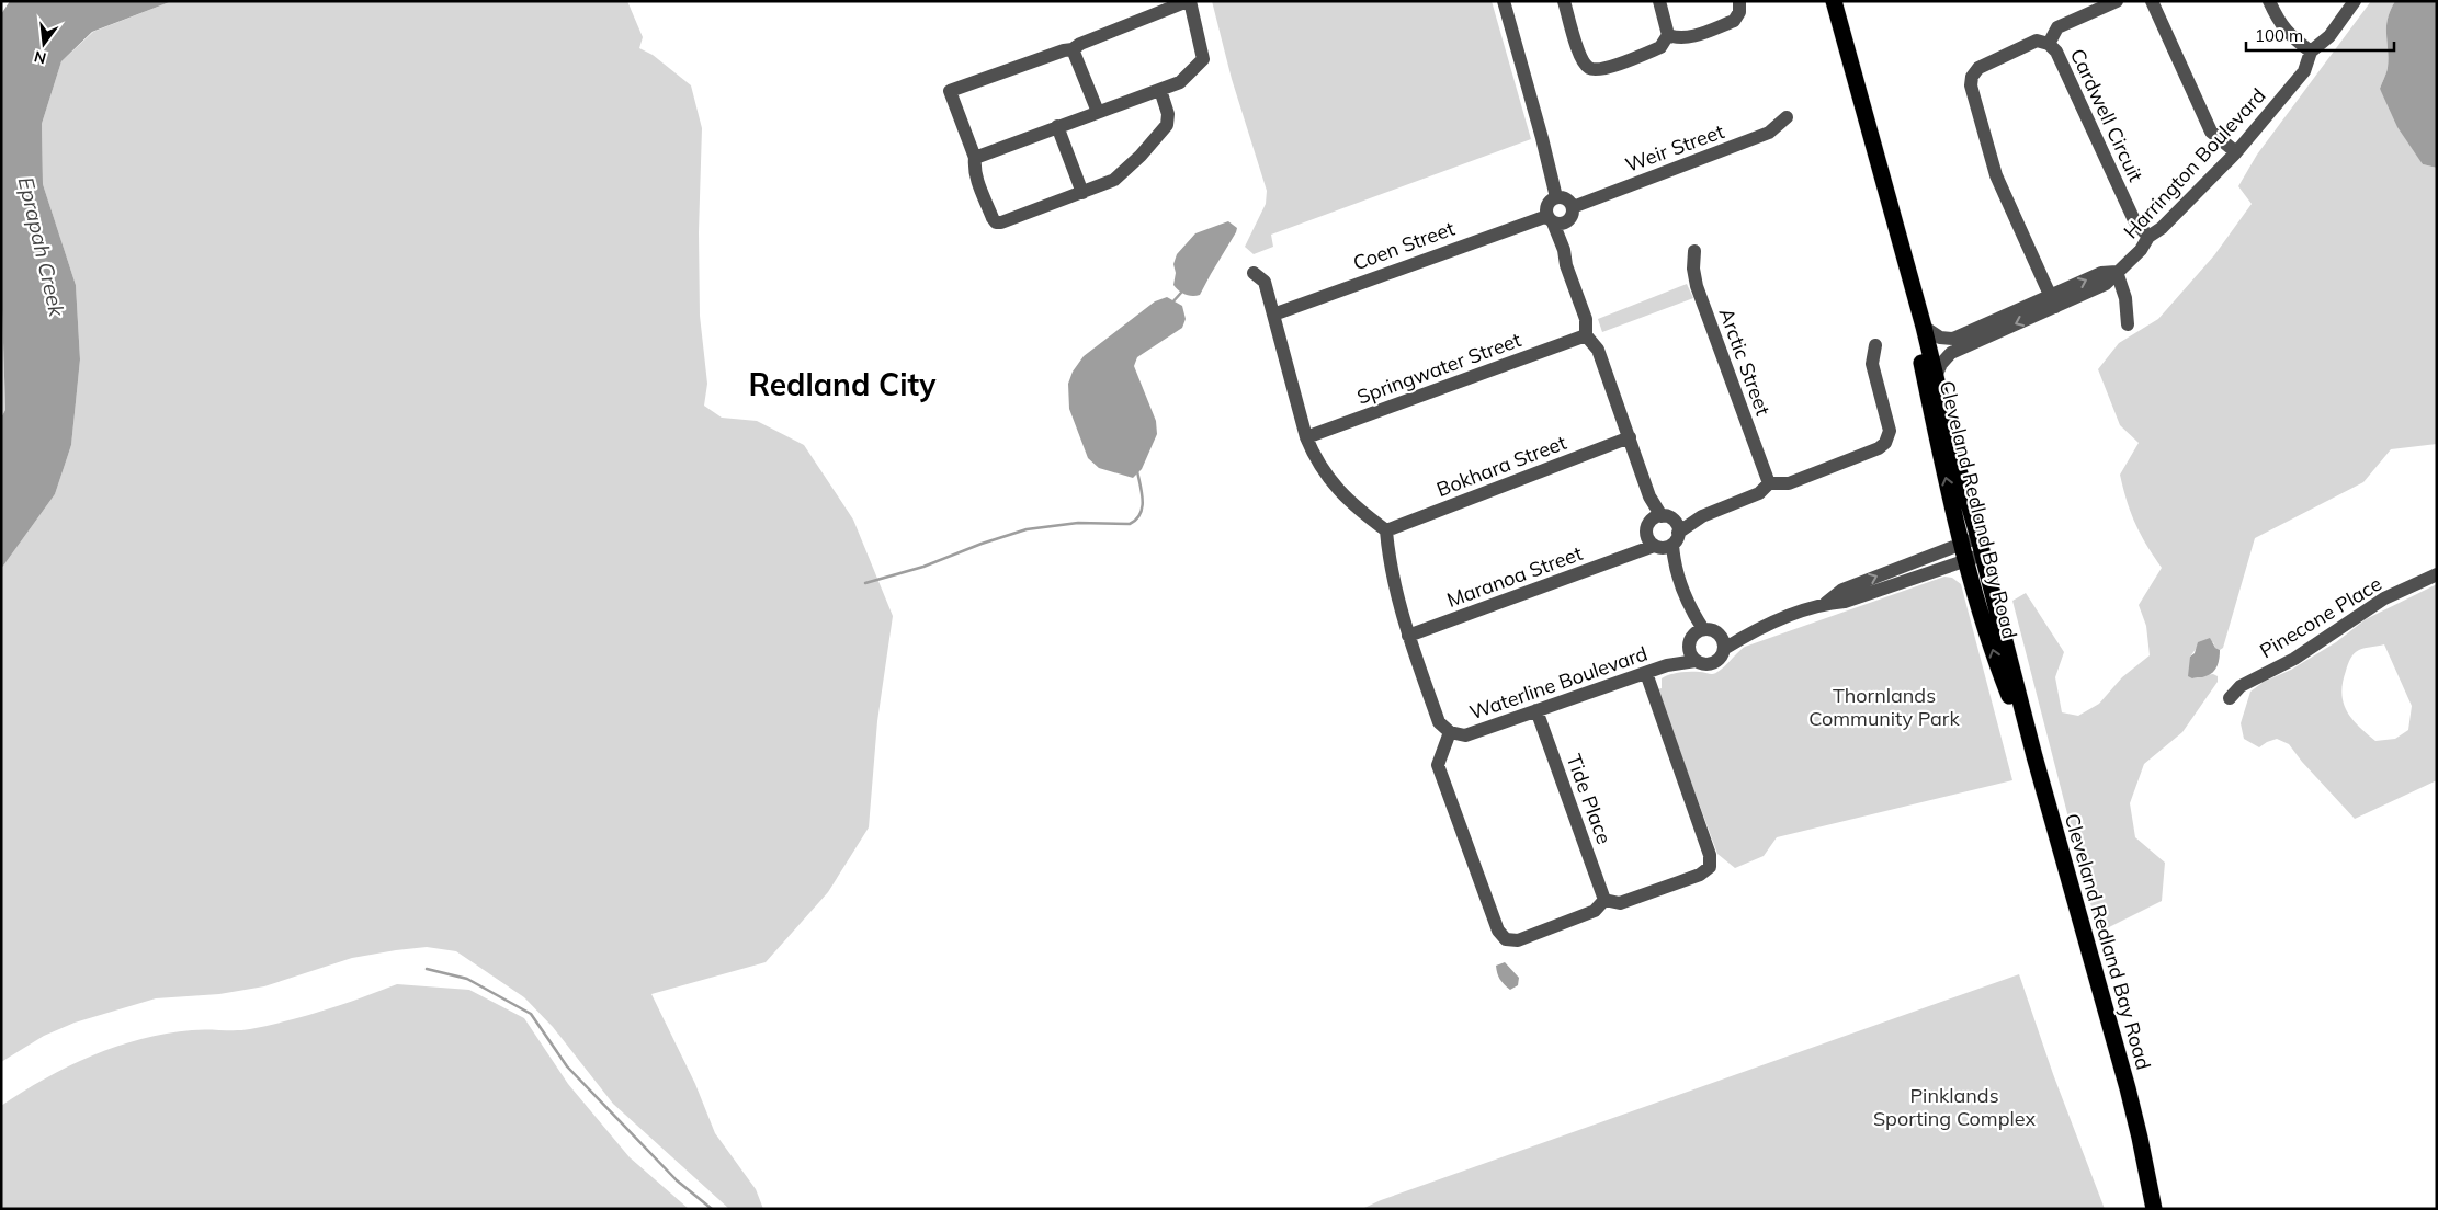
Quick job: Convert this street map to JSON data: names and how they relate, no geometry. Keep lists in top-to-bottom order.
{
  "streets": {
    "highway": ["Cleveland Redland Bay Road"],
    "street": [
      "Cardwell Circuit",
      "Weir Street",
      "Harrington Boulevard",
      "Coen Street",
      "Arctic Street",
      "Springwater Street",
      "Bokhara Street",
      "Maranoa Street",
      "Pinecone Place",
      "Waterline Boulevard",
      "Tide Place"
    ]
  },
  "crossings": [
    ["Cardwell Circuit", "Harrington Boulevard"],
    ["Weir Street", "Coen Street"],
    ["Harrington Boulevard", "Cleveland Redland Bay Road"],
    ["Bokhara Street", "Waterline Boulevard"],
    ["Maranoa Street", "Waterline Boulevard"],
    ["Waterline Boulevard", "Tide Place"]
  ],
  "districts": ["Redland City"],
  "water": ["Eprapah Creek"],
  "parks": ["Thornlands Community Park", "Pinklands Sporting Complex"],
  "scale_bar": "100 m",
  "north": "bottom"
}
